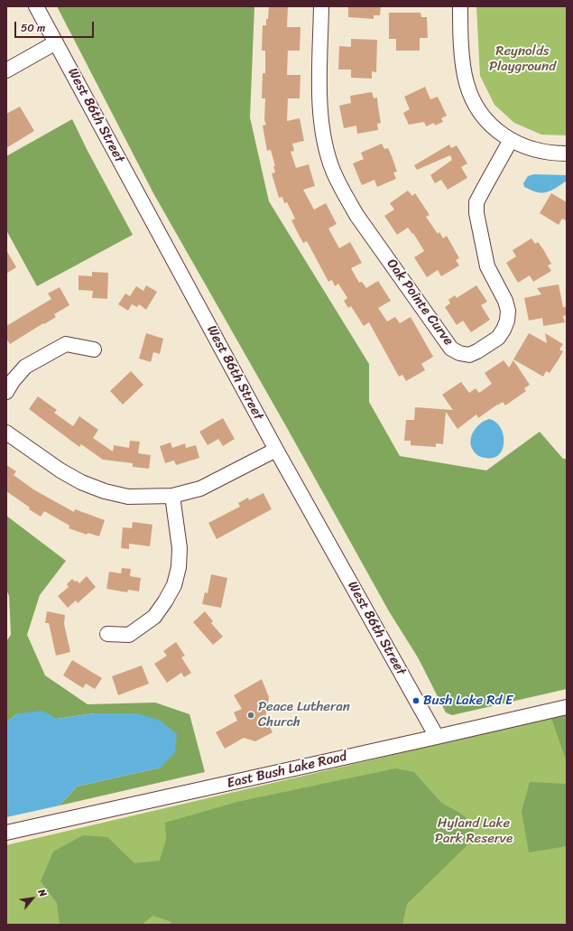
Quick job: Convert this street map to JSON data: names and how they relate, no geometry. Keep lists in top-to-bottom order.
{
  "streets": {
    "street": ["West 86th Street", "Oak Pointe Curve", "East Bush Lake Road"]
  },
  "crossings": [
    ["West 86th Street", "East Bush Lake Road"]
  ],
  "parks": ["Reynolds Playground", "Hyland Lake Park Reserve"],
  "places": ["Bush Lake Rd E", "Peace Lutheran Church"],
  "scale_bar": "50 m",
  "north": "top right"
}
